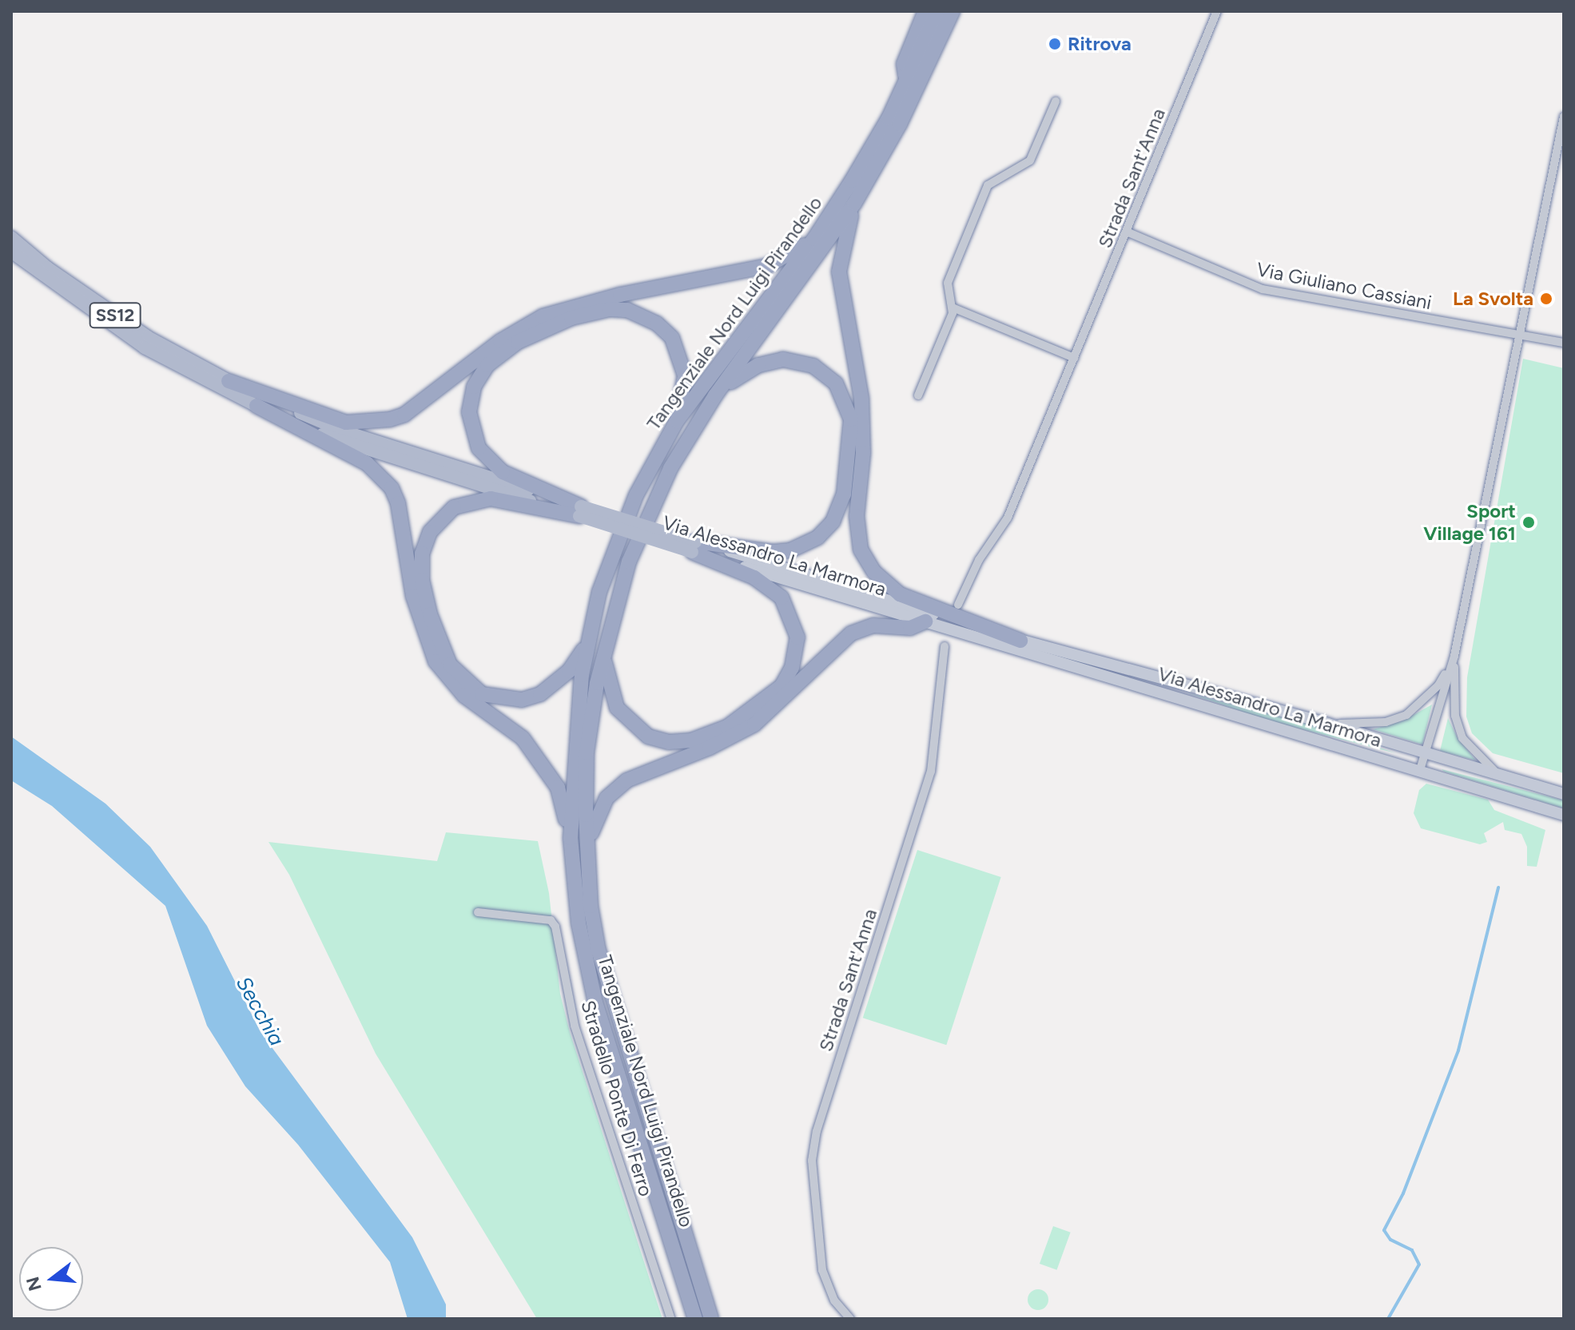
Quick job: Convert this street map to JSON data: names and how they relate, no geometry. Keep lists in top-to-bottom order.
{
  "streets": {
    "highway": ["Tangenziale Nord Luigi Pirandello"],
    "main road": ["SS12", "Via Alessandro La Marmora"],
    "street": ["Strada Sant'Anna", "Via Giuliano Cassiani", "Stradello Ponte Di Ferro"]
  },
  "crossings": [
    ["Strada Sant'Anna", "Via Giuliano Cassiani"]
  ],
  "water": ["Secchia"],
  "places": ["Ritrova", "La Svolta", "Sport Village 161"],
  "north": "left"
}
